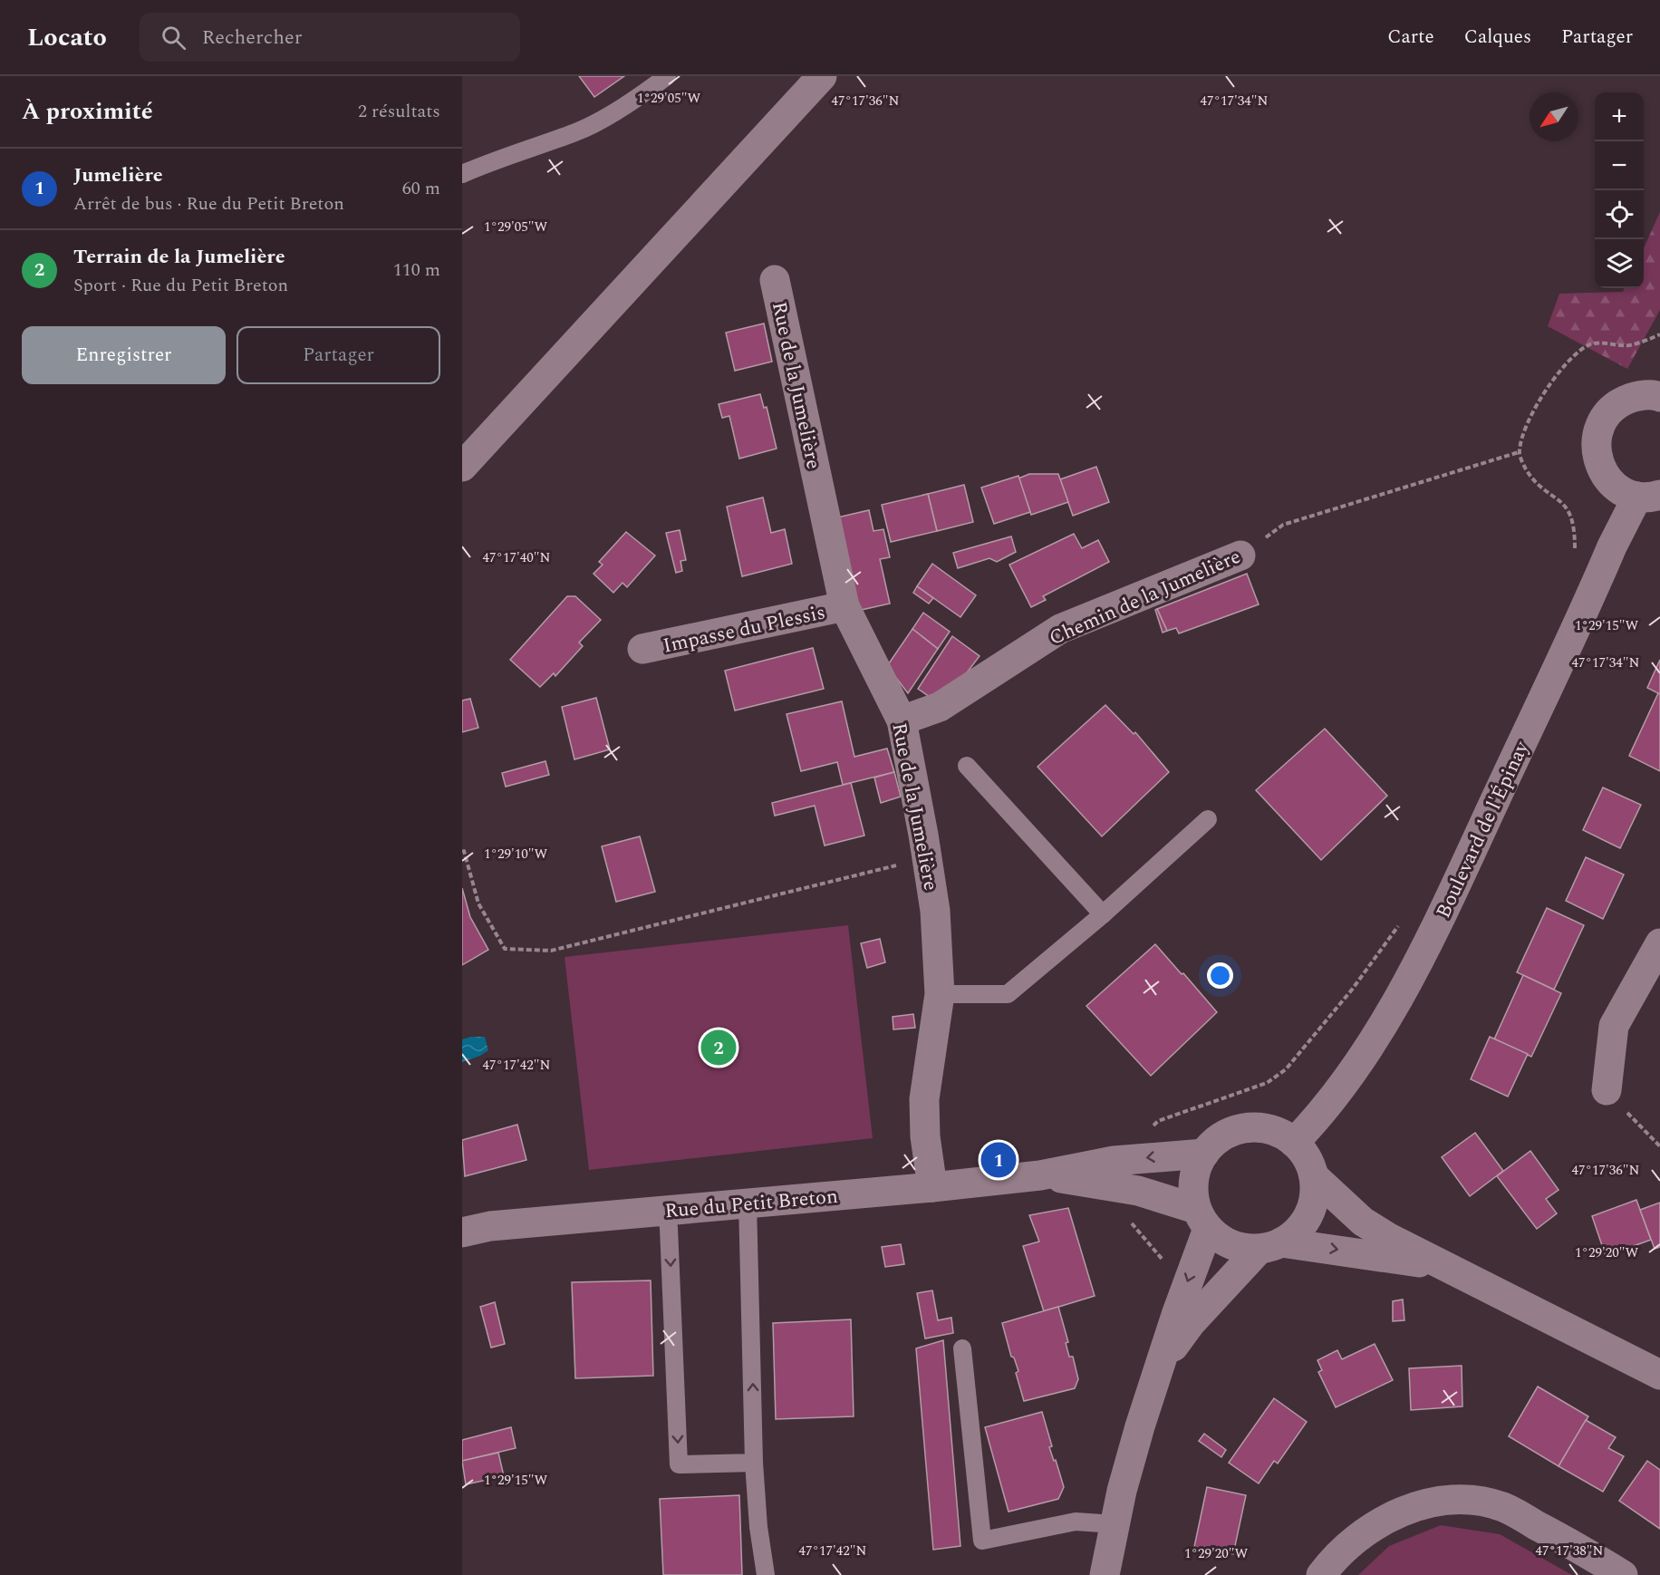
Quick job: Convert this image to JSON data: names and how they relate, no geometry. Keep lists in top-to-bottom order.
{
  "streets": {
    "street": [
      "Rue de la Jumelière",
      "Chemin de la Jumelière",
      "Impasse du Plessis",
      "Boulevard de l'Épinay",
      "Rue du Petit Breton"
    ]
  },
  "crossings": [
    ["Rue de la Jumelière", "Chemin de la Jumelière"],
    ["Rue de la Jumelière", "Impasse du Plessis"],
    ["Rue de la Jumelière", "Rue du Petit Breton"],
    ["Boulevard de l'Épinay", "Rue du Petit Breton"]
  ],
  "north": "bottom left",
  "page": {
    "header": "Locato",
    "search": "Rechercher",
    "nav": ["Carte", "Calques", "Partager"],
    "heading": ["À proximité", "2 résultats"],
    "map_buttons": ["+", "−"],
    "list": [
      {
        "mark": "1",
        "name": "Jumelière",
        "note": "Arrêt de bus · Rue du Petit Breton",
        "value": "60 m"
      },
      {
        "mark": "2",
        "name": "Terrain de la Jumelière",
        "note": "Sport · Rue du Petit Breton",
        "value": "110 m"
      }
    ],
    "buttons": ["Enregistrer", "Partager"],
    "pins": ["2", "1"]
  },
  "coordinates": [
    "1°29'05\"W",
    "47°17'36\"N",
    "47°17'34\"N",
    "47°17'40\"N",
    "1°29'15\"W",
    "1°29'10\"W",
    "47°17'42\"N",
    "1°29'20\"W",
    "47°17'38\"N"
  ]
}
